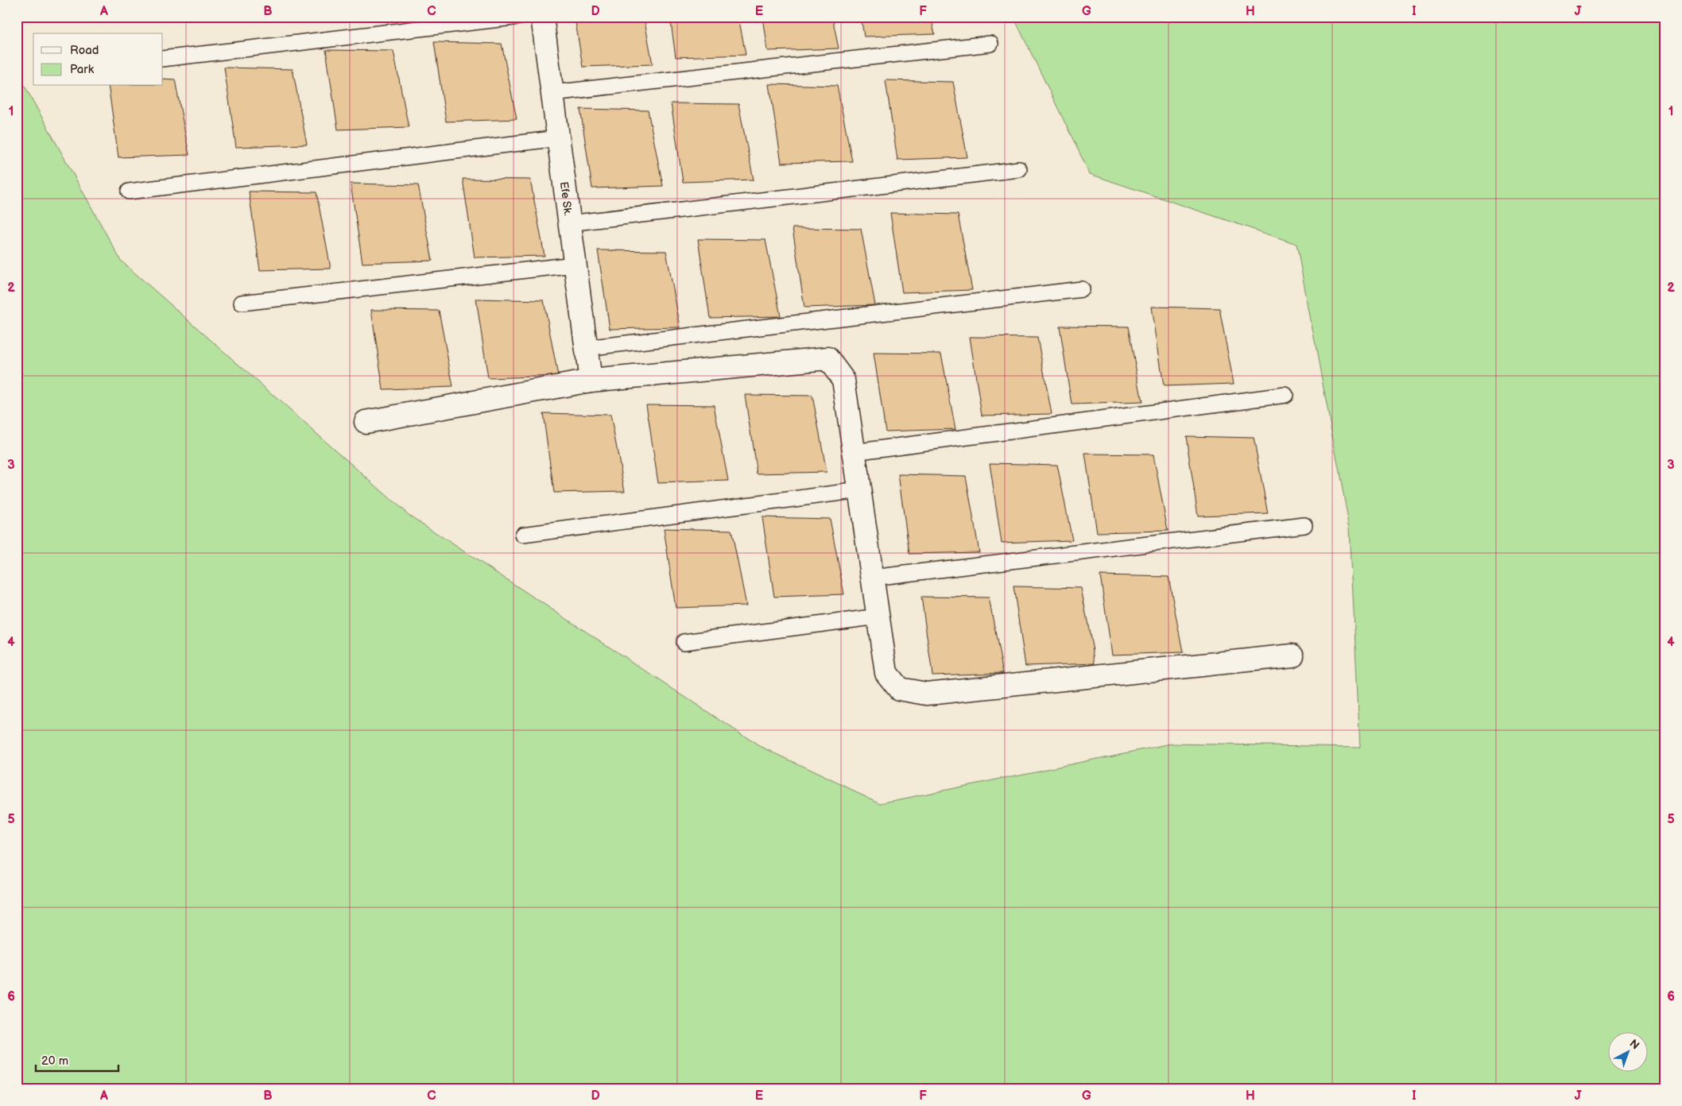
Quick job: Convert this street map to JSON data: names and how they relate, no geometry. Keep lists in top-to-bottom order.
{
  "streets": {
    "street": ["Efe Sk."]
  },
  "legend": ["Road", "Park"],
  "scale_bar": "20 m",
  "north": "top right",
  "grid": {
    "columns": [
      "A",
      "B",
      "C",
      "D",
      "E",
      "F",
      "G",
      "H",
      "I",
      "J"
    ],
    "rows": [
      "1",
      "2",
      "3",
      "4",
      "5",
      "6"
    ]
  }
}
